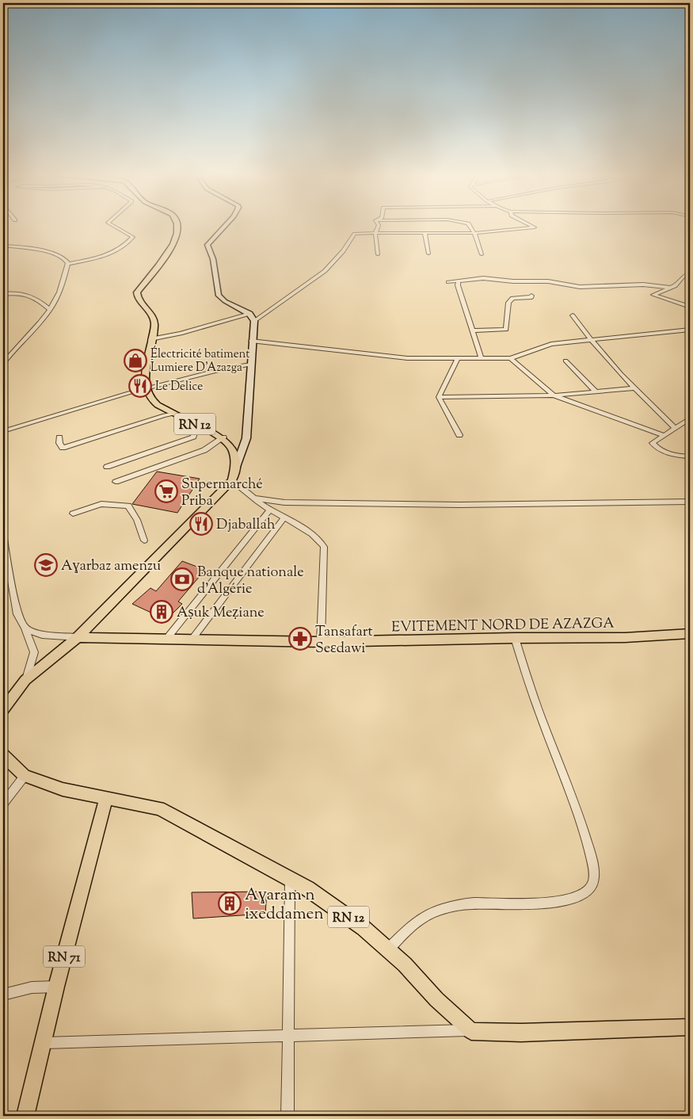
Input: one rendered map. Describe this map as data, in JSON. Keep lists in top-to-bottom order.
{
  "streets": {
    "main road": ["RN 12", "EVITEMENT NORD DE AZAZGA", "RN 71"]
  },
  "crossings": [
    ["RN 12", "RN 71"]
  ],
  "places": {
    "shop": ["Électricité batiment Lumiere D'Azazga"],
    "restaurant": ["Le Delice", "Djaballah"],
    "supermarket": ["Supermarché Priba"],
    "school or university": ["Aɣarbaz amenzu"],
    "bank": ["Banque nationale d'Algérie"],
    "building": ["Aṣuk Meẓiane", "Aɣaram n ixeddamen"],
    "pharmacy": ["Tansafart Seɛdawi"]
  }
}
